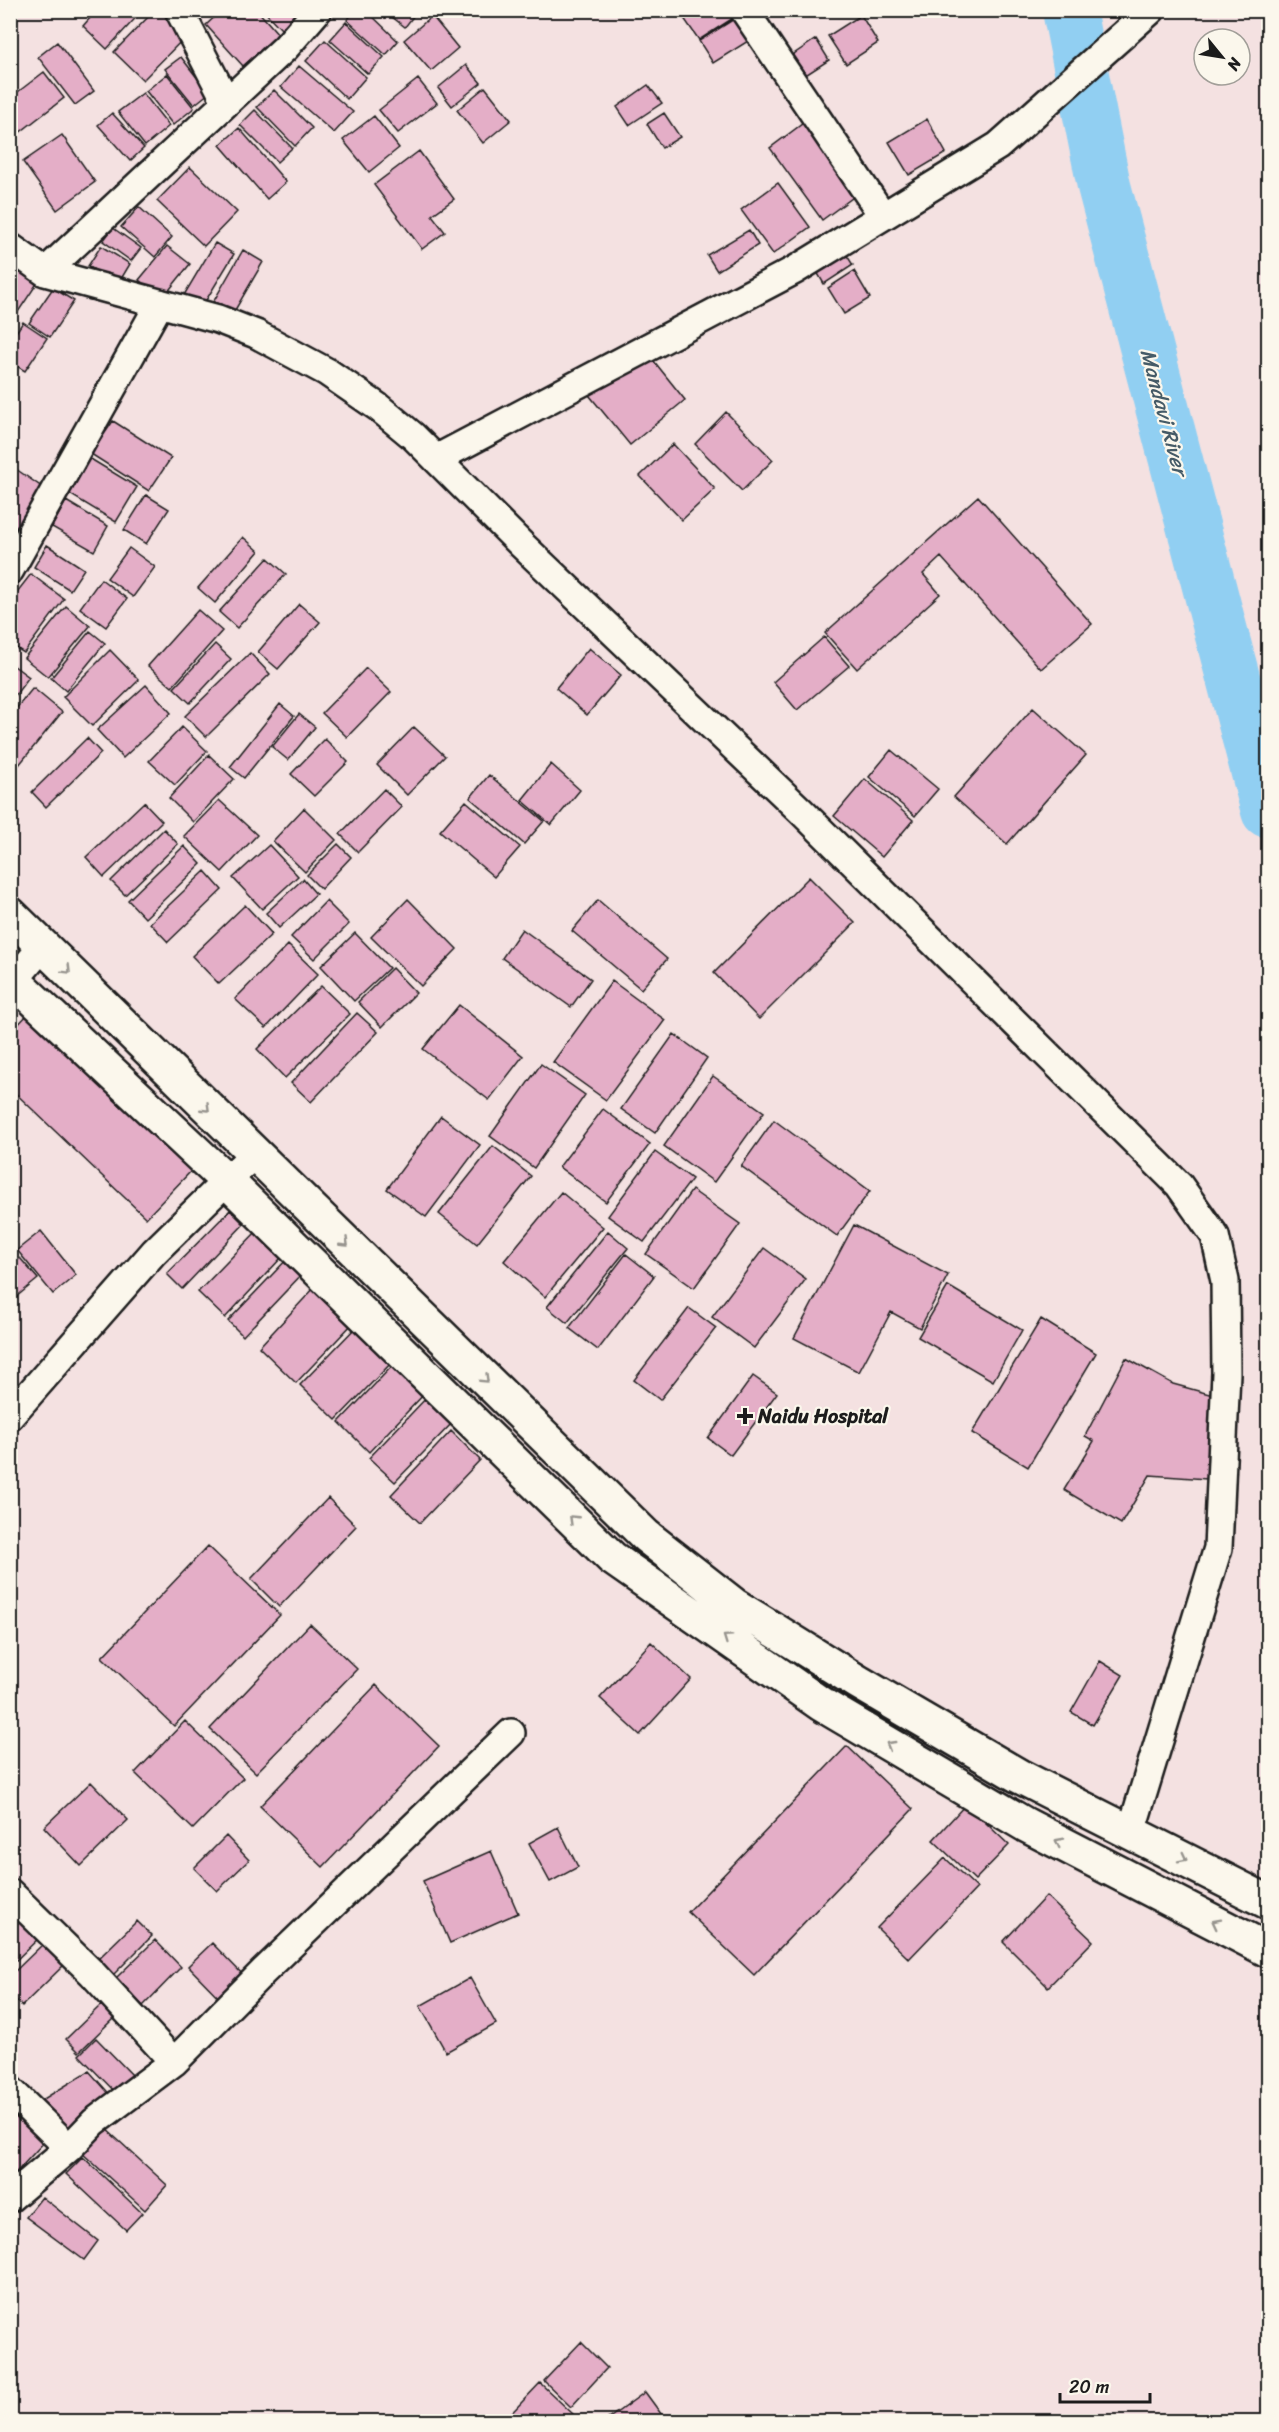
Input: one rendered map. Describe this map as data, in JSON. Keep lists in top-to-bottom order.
{
  "water": ["Mandavi River"],
  "places": {
    "health": ["Naidu Hospital"]
  },
  "scale_bar": "20 m",
  "north": "bottom right"
}
